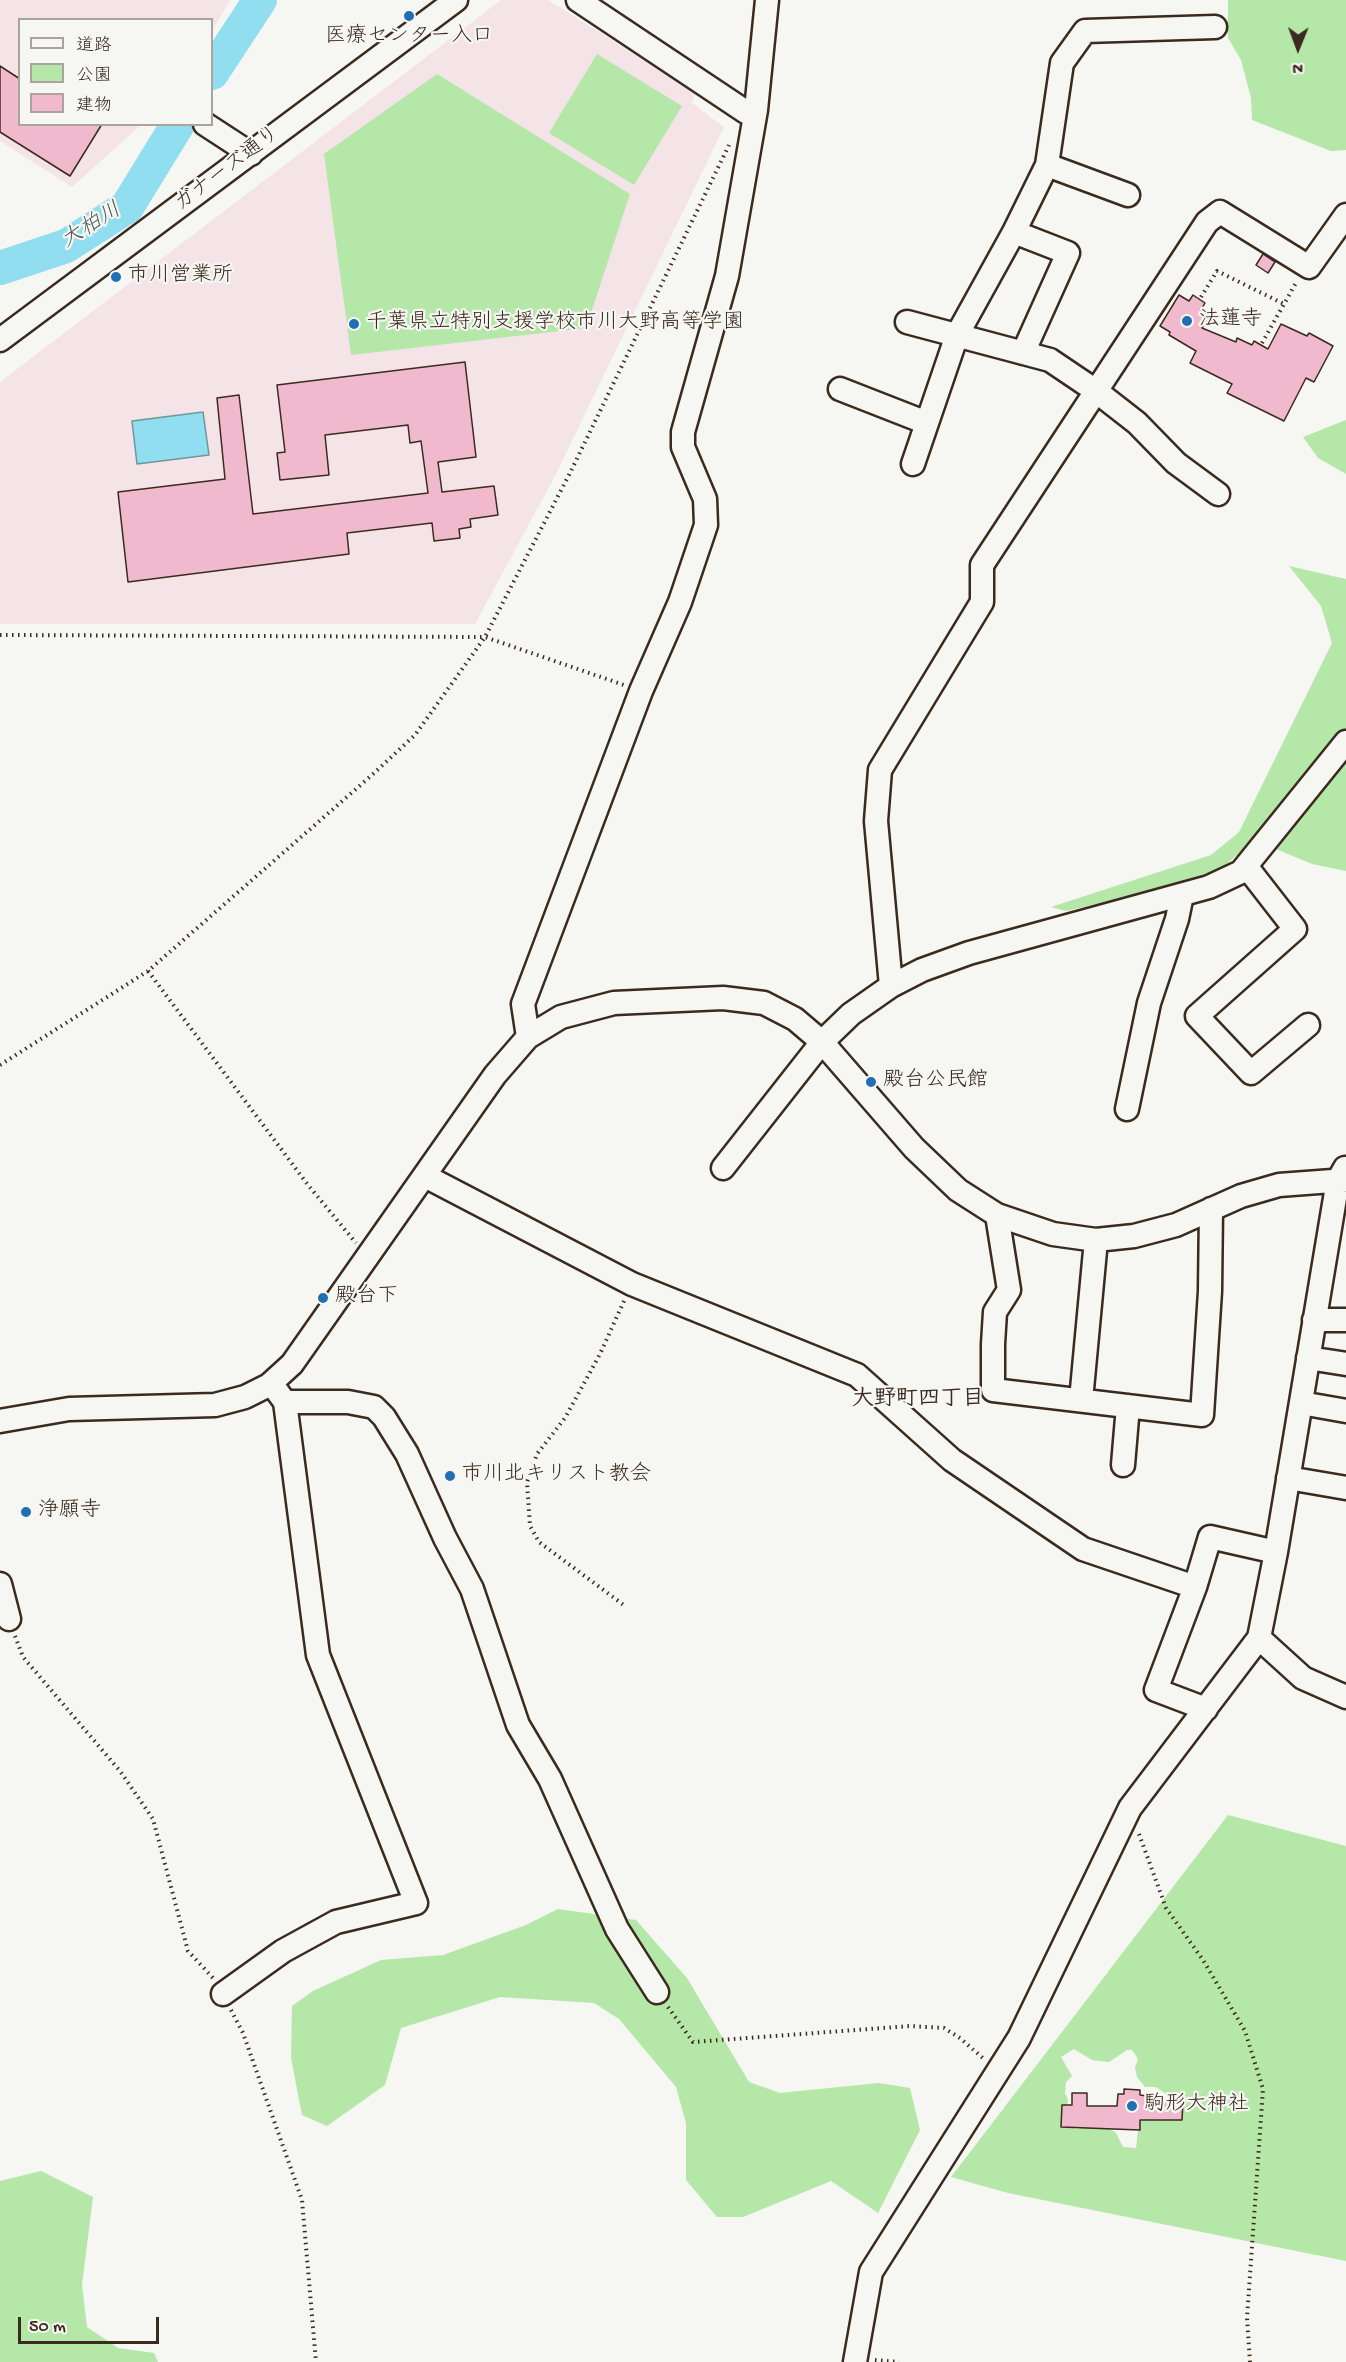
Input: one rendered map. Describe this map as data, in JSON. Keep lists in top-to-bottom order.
{
  "streets": {
    "street": ["ガナーズ通り"]
  },
  "districts": ["大野町四丁目"],
  "water": ["大柏川"],
  "places": [
    "医療センター入口",
    "市川営業所",
    "法蓮寺",
    "千葉県立特別支援学校市川大野高等学園",
    "殿台公民館",
    "殿台下",
    "市川北キリスト教会",
    "浄願寺",
    "駒形大神社"
  ],
  "legend": ["道路", "公園", "建物"],
  "scale_bar": "50 m",
  "north": "bottom"
}
